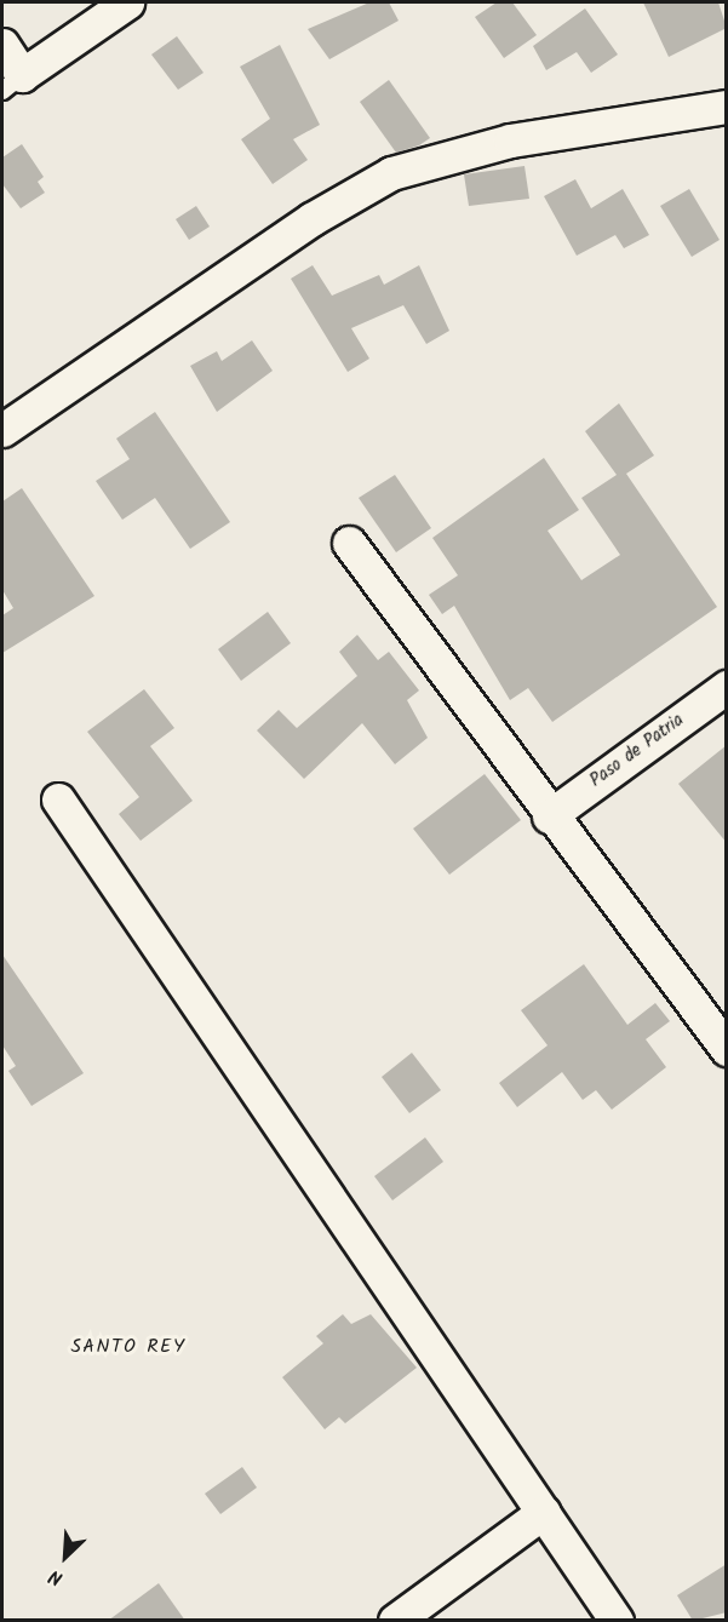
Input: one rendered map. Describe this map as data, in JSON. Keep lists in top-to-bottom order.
{
  "streets": {
    "street": ["Paso de Patria"]
  },
  "districts": ["SANTO REY"],
  "north": "bottom left"
}
